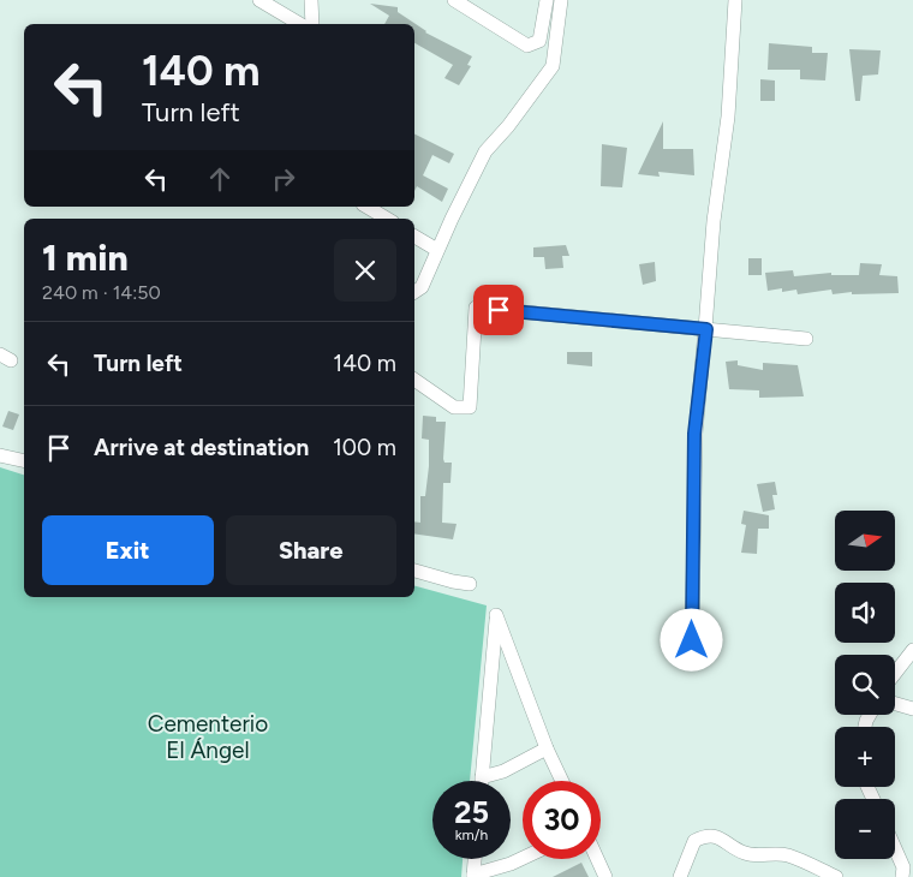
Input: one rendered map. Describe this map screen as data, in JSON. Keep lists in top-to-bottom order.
{
  "parks": ["Cementerio El Ángel"],
  "north": "right",
  "page": {
    "turn": ["140 m", "Turn left"],
    "heading": ["1 min", "240 m · 14:50"],
    "list": [
      {
        "name": "Turn left",
        "value": "140 m"
      },
      {
        "name": "Arrive at destination",
        "value": "100 m"
      }
    ],
    "buttons": ["Exit", "Share"],
    "map_buttons": ["+", "−"],
    "speed": "25 km/h",
    "limit": "30"
  }
}
